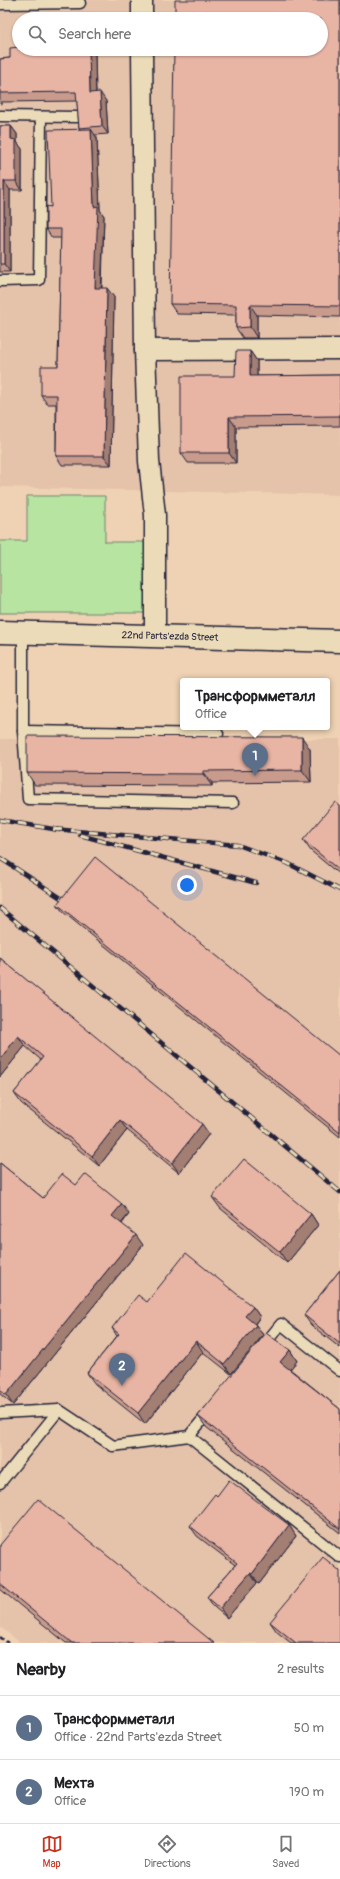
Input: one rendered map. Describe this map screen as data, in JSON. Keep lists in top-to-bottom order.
{
  "streets": {
    "street": ["22nd Parts'ezda Street"]
  },
  "page": {
    "search": "Search here",
    "popup": ["Трансформметалл", "Office"],
    "pins": ["1", "2"],
    "heading": ["Nearby", "2 results"],
    "list": [
      {
        "mark": "1",
        "name": "Трансформметалл",
        "note": "Office · 22nd Parts'ezda Street",
        "value": "50 m"
      },
      {
        "mark": "2",
        "name": "Мехта",
        "note": "Office",
        "value": "190 m"
      }
    ],
    "nav": ["Map", "Directions", "Saved"]
  }
}
